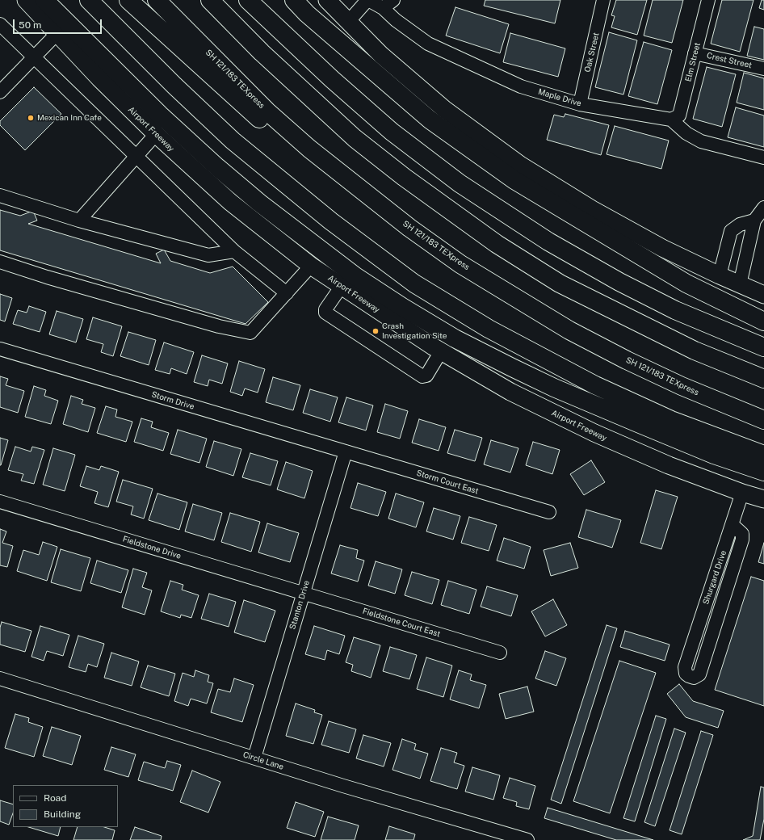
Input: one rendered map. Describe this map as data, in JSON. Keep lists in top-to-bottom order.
{
  "streets": {
    "highway": ["SH 121/183 TEXpress"],
    "main road": ["Airport Freeway"],
    "street": [
      "Oak Street",
      "Crest Street",
      "Elm Street",
      "Maple Drive",
      "Storm Drive",
      "Storm Court East",
      "Fieldstone Drive",
      "Shurgard Drive",
      "Stanton Drive",
      "Fieldstone Court East",
      "Circle Lane"
    ]
  },
  "crossings": [
    ["Oak Street", "Maple Drive"],
    ["Crest Street", "Elm Street"],
    ["Elm Street", "Maple Drive"],
    ["Airport Freeway", "Shurgard Drive"],
    ["Storm Drive", "Storm Court East"],
    ["Storm Drive", "Stanton Drive"],
    ["Storm Court East", "Stanton Drive"],
    ["Fieldstone Drive", "Stanton Drive"],
    ["Fieldstone Drive", "Fieldstone Court East"],
    ["Stanton Drive", "Fieldstone Court East"],
    ["Stanton Drive", "Circle Lane"]
  ],
  "places": ["Mexican Inn Cafe", "Crash Investigation Site"],
  "legend": ["Road", "Building"],
  "scale_bar": "50 m"
}
